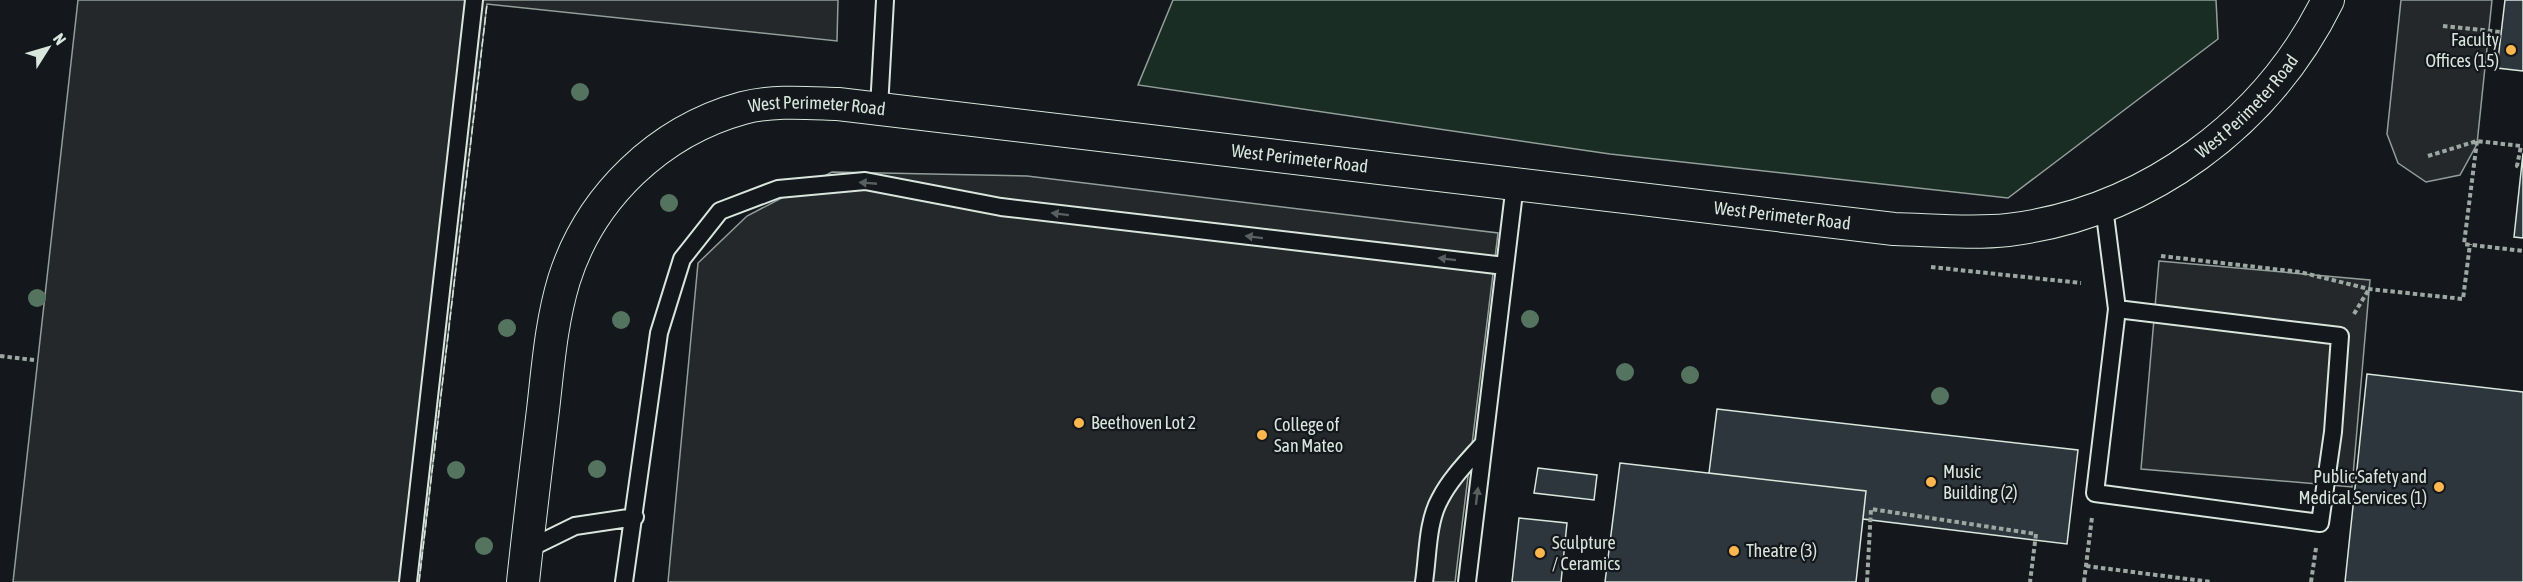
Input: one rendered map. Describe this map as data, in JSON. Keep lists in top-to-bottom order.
{
  "streets": {
    "street": ["West Perimeter Road"]
  },
  "places": [
    "Faculty Offices (15)",
    "Beethoven Lot 2",
    "College of San Mateo",
    "Music Building (2)",
    "Public Safety and Medical Services (1)",
    "Theatre (3)",
    "Sculpture / Ceramics"
  ],
  "north": "top right"
}
